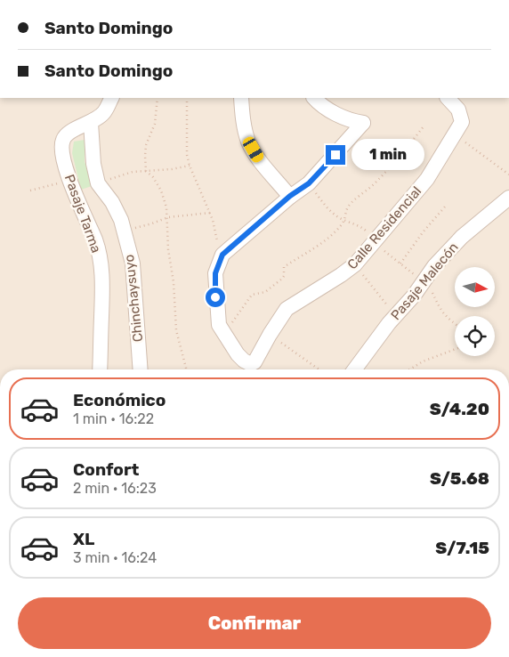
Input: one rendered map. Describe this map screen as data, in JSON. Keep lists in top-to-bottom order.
{
  "streets": {
    "street": [
      "Pasaje Tarma",
      "Calle Residencial",
      "Pasaje Malecón",
      "Chinchaysuyo"
    ]
  },
  "crossings": [
    ["Pasaje Tarma", "Chinchaysuyo"]
  ],
  "north": "right",
  "page": {
    "banner": ["Santo Domingo", "Santo Domingo"],
    "bubble": "1 min",
    "list": [
      {
        "name": "Económico",
        "note": "1 min · 16:22",
        "value": "S/4.20"
      },
      {
        "name": "Confort",
        "note": "2 min · 16:23",
        "value": "S/5.68"
      },
      {
        "name": "XL",
        "note": "3 min · 16:24",
        "value": "S/7.15"
      }
    ],
    "buttons": "Confirmar"
  }
}
